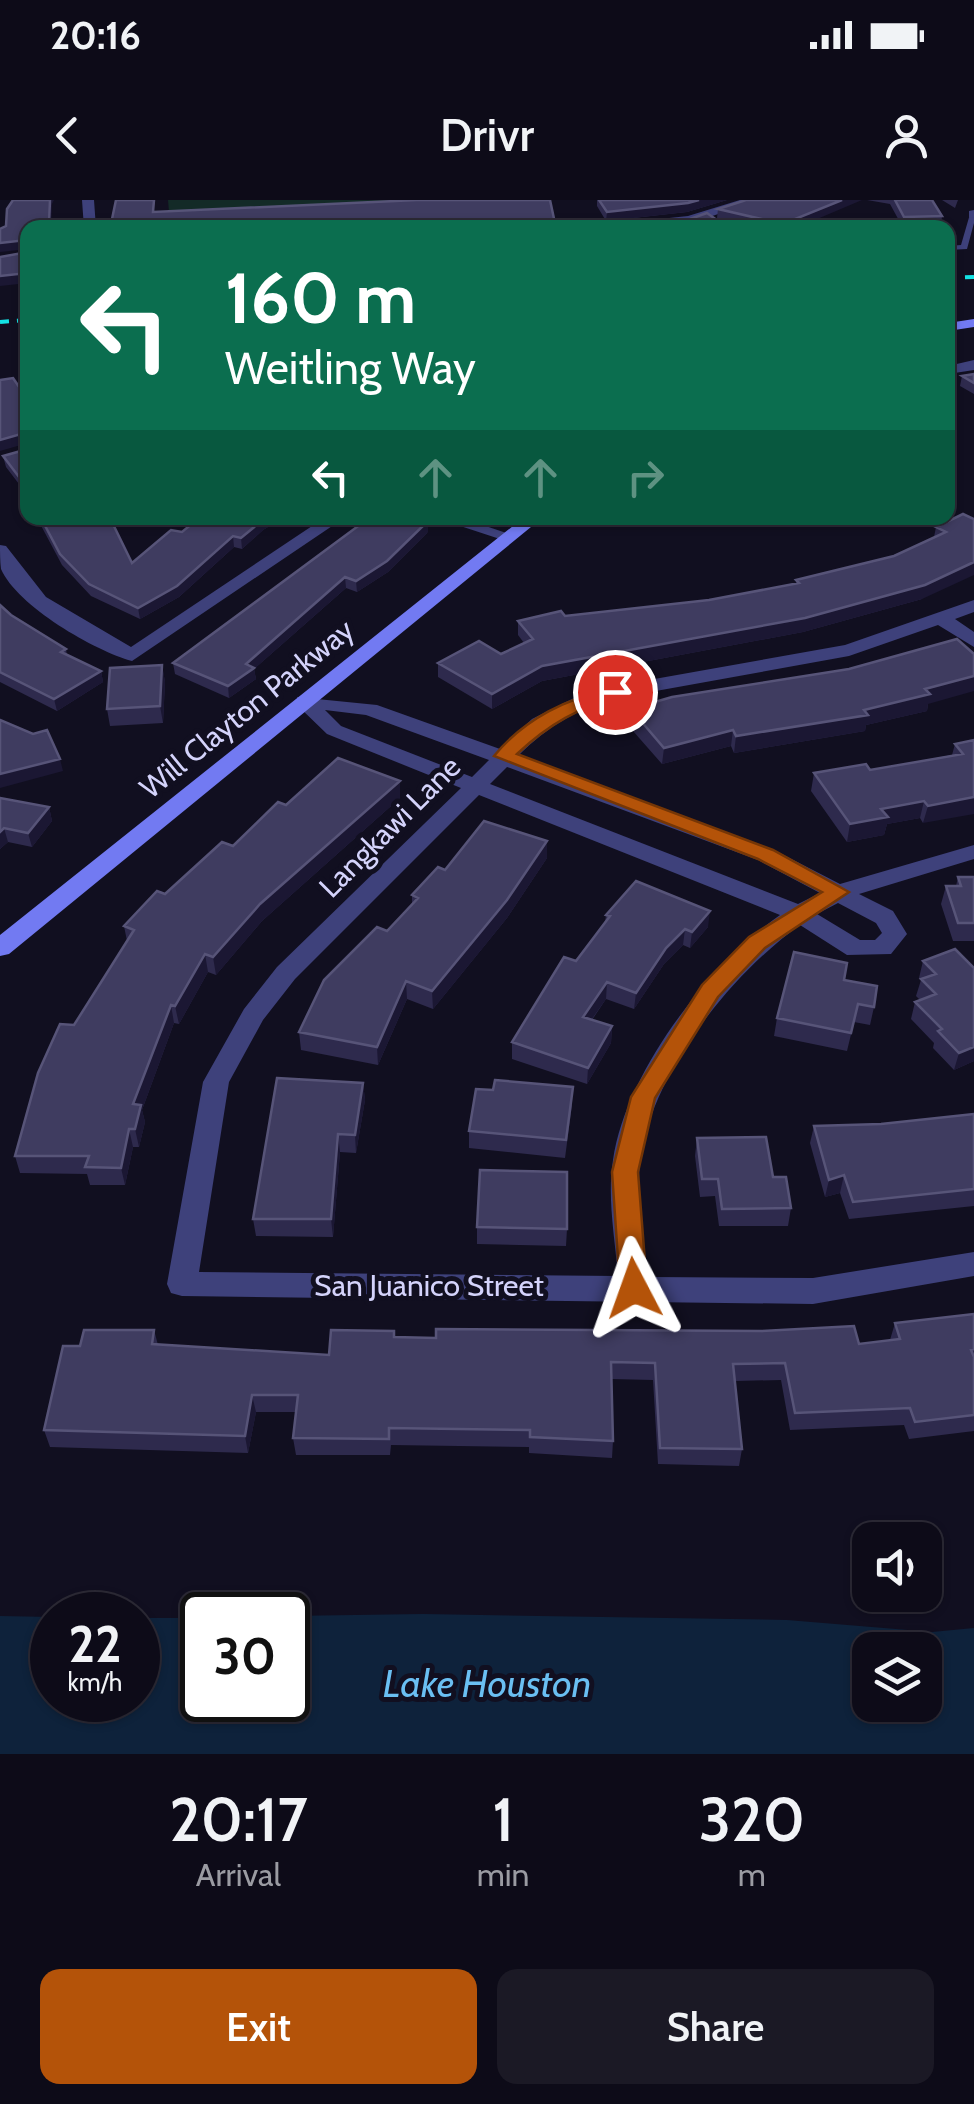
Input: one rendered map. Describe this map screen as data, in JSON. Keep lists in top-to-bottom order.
{
  "streets": {
    "street": ["Will Clayton Parkway", "Langkawi Lane", "San Juanico Street"]
  },
  "crossings": [
    ["Langkawi Lane", "San Juanico Street"]
  ],
  "water": ["Lake Houston"],
  "page": {
    "status": "20:16",
    "header": "Drivr",
    "turn": ["160 m", "Weitling Way"],
    "speed": "22 km/h",
    "limit": "30",
    "eta": [
      "20:17",
      "Arrival",
      "1",
      "min",
      "320",
      "m"
    ],
    "buttons": ["Exit", "Share"]
  }
}
